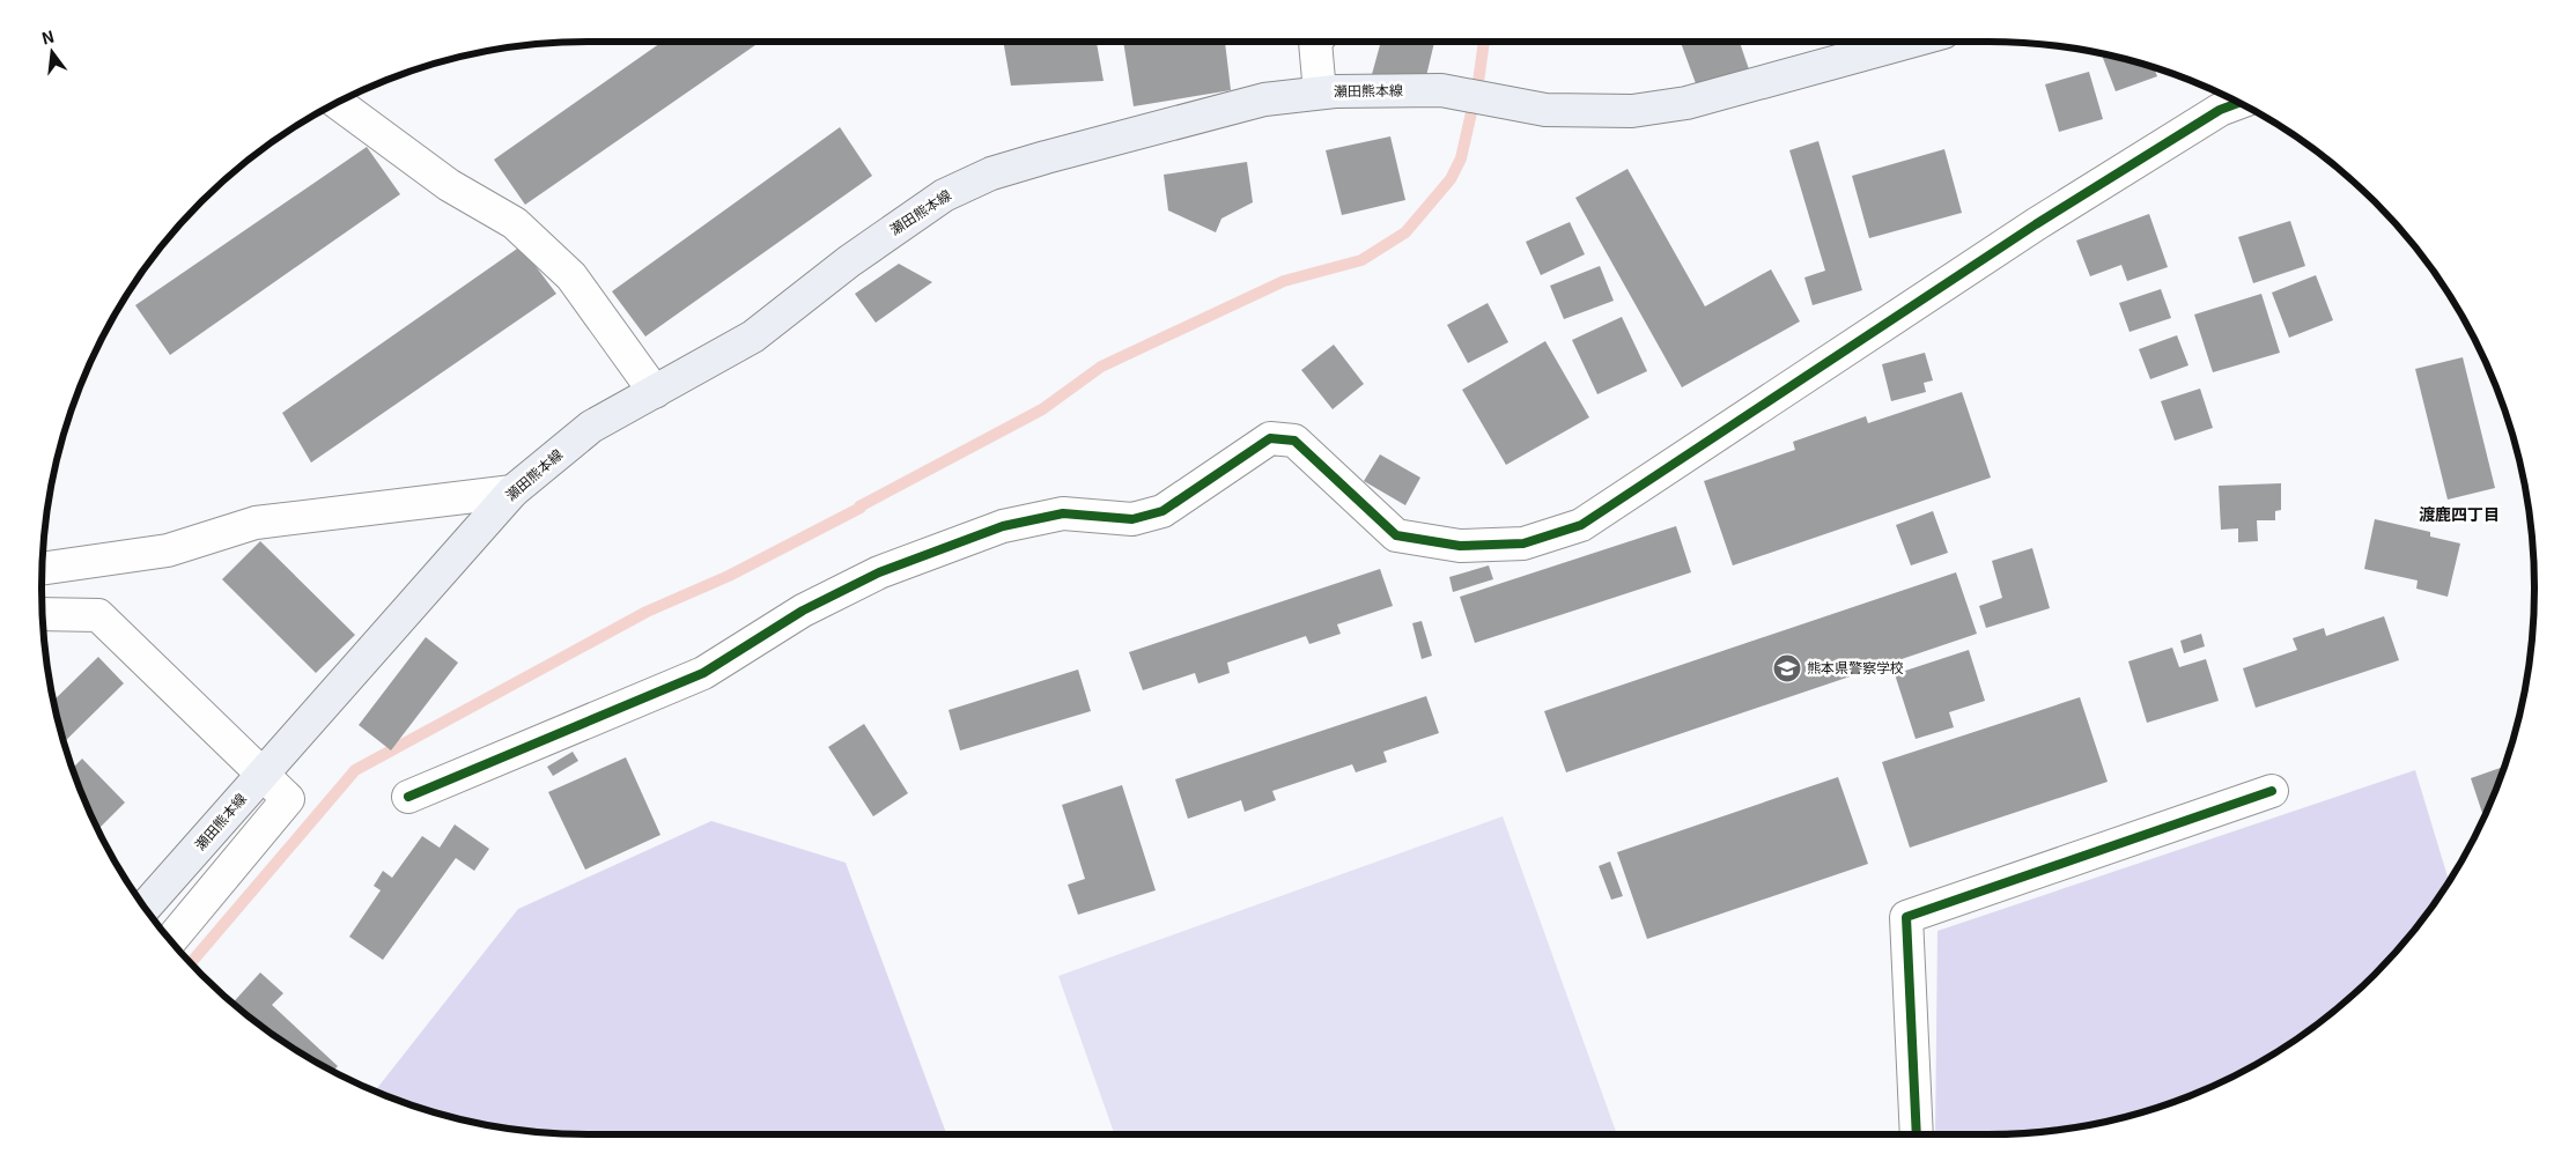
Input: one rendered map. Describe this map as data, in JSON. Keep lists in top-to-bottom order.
{
  "streets": {
    "main road": ["瀬田熊本線"]
  },
  "districts": ["渡鹿四丁目"],
  "places": {
    "school or university": ["熊本県警察学校"]
  },
  "north": "top"
}
